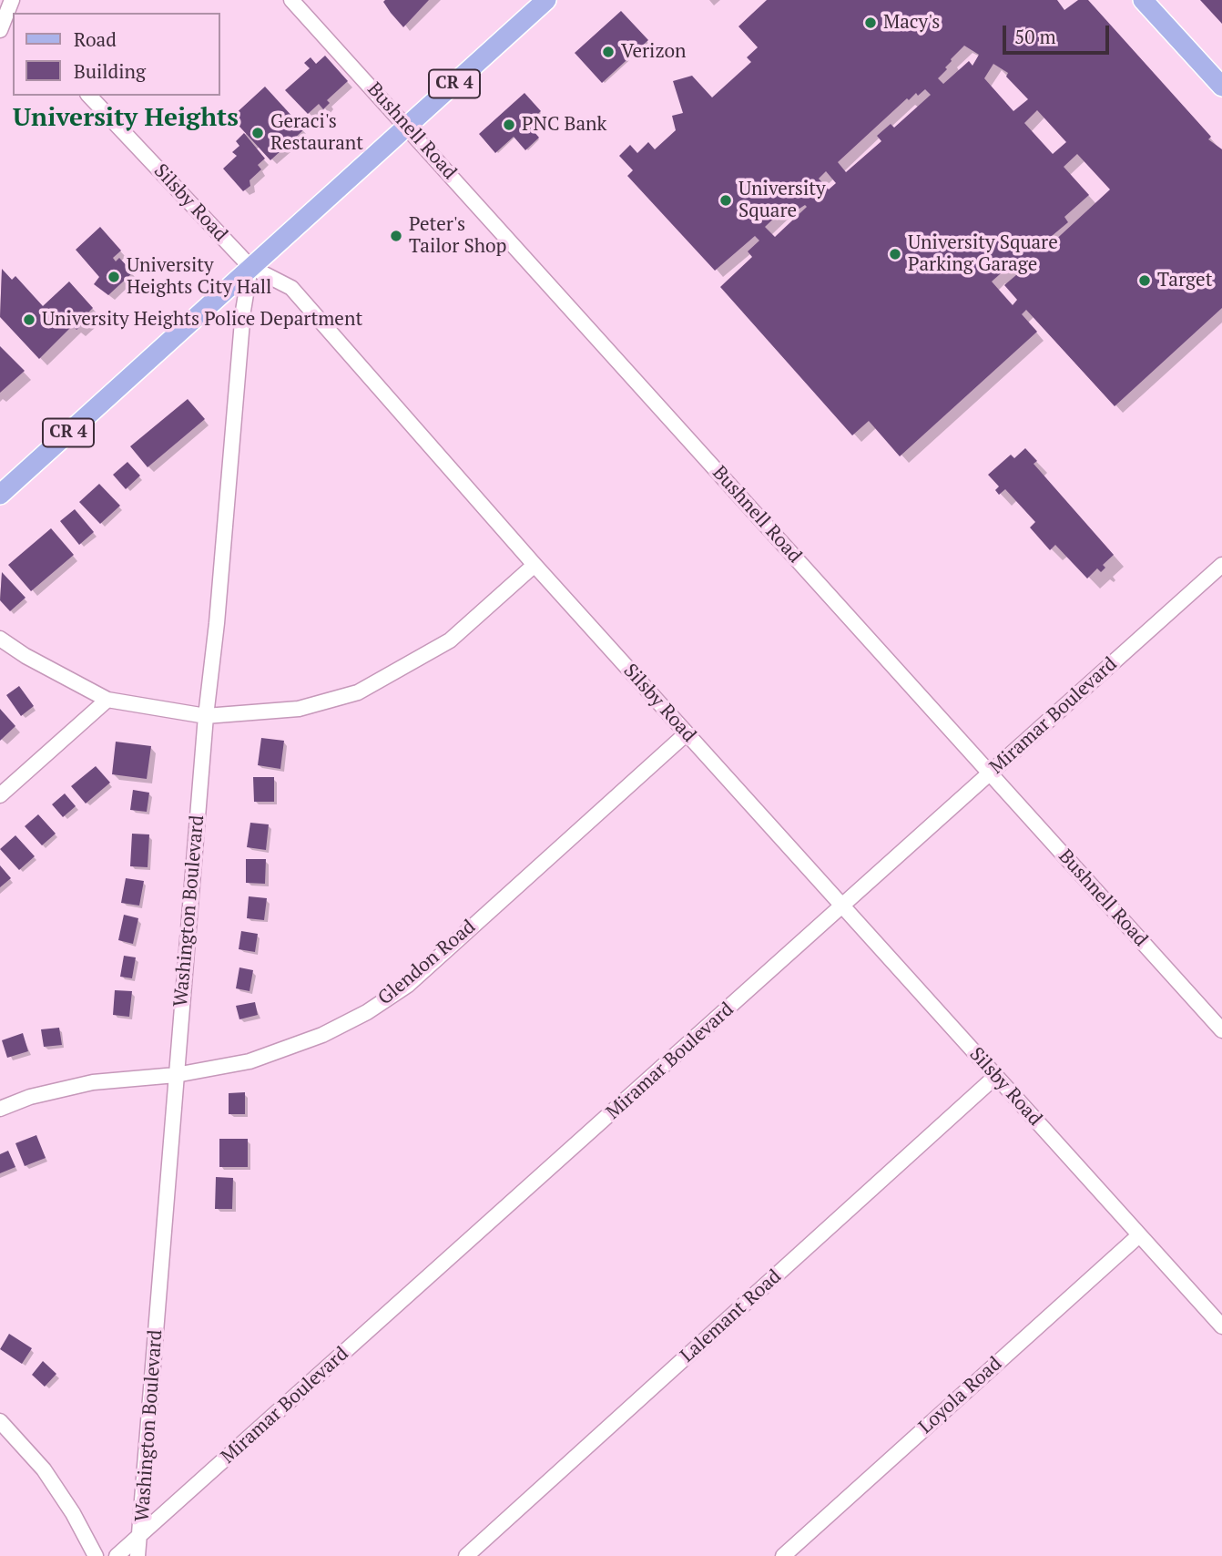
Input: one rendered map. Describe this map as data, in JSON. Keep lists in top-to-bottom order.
{
  "streets": {
    "main road": ["CR 4"],
    "street": [
      "Bushnell Road",
      "Silsby Road",
      "Miramar Boulevard",
      "Washington Boulevard",
      "Glendon Road",
      "Lalemant Road",
      "Loyola Road"
    ]
  },
  "crossings": [
    ["CR 4", "Bushnell Road"],
    ["CR 4", "Silsby Road"],
    ["CR 4", "Washington Boulevard"],
    ["Bushnell Road", "Miramar Boulevard"],
    ["Silsby Road", "Miramar Boulevard"],
    ["Silsby Road", "Washington Boulevard"],
    ["Silsby Road", "Glendon Road"],
    ["Silsby Road", "Lalemant Road"],
    ["Silsby Road", "Loyola Road"],
    ["Miramar Boulevard", "Washington Boulevard"],
    ["Washington Boulevard", "Glendon Road"]
  ],
  "districts": ["University Heights"],
  "places": [
    "Macy's",
    "Verizon",
    "PNC Bank",
    "Geraci's Restaurant",
    "University Square",
    "Peter's Tailor Shop",
    "University Square Parking Garage",
    "University Heights City Hall",
    "Target",
    "University Heights Police Department"
  ],
  "legend": ["Road", "Building"],
  "scale_bar": "50 m"
}
